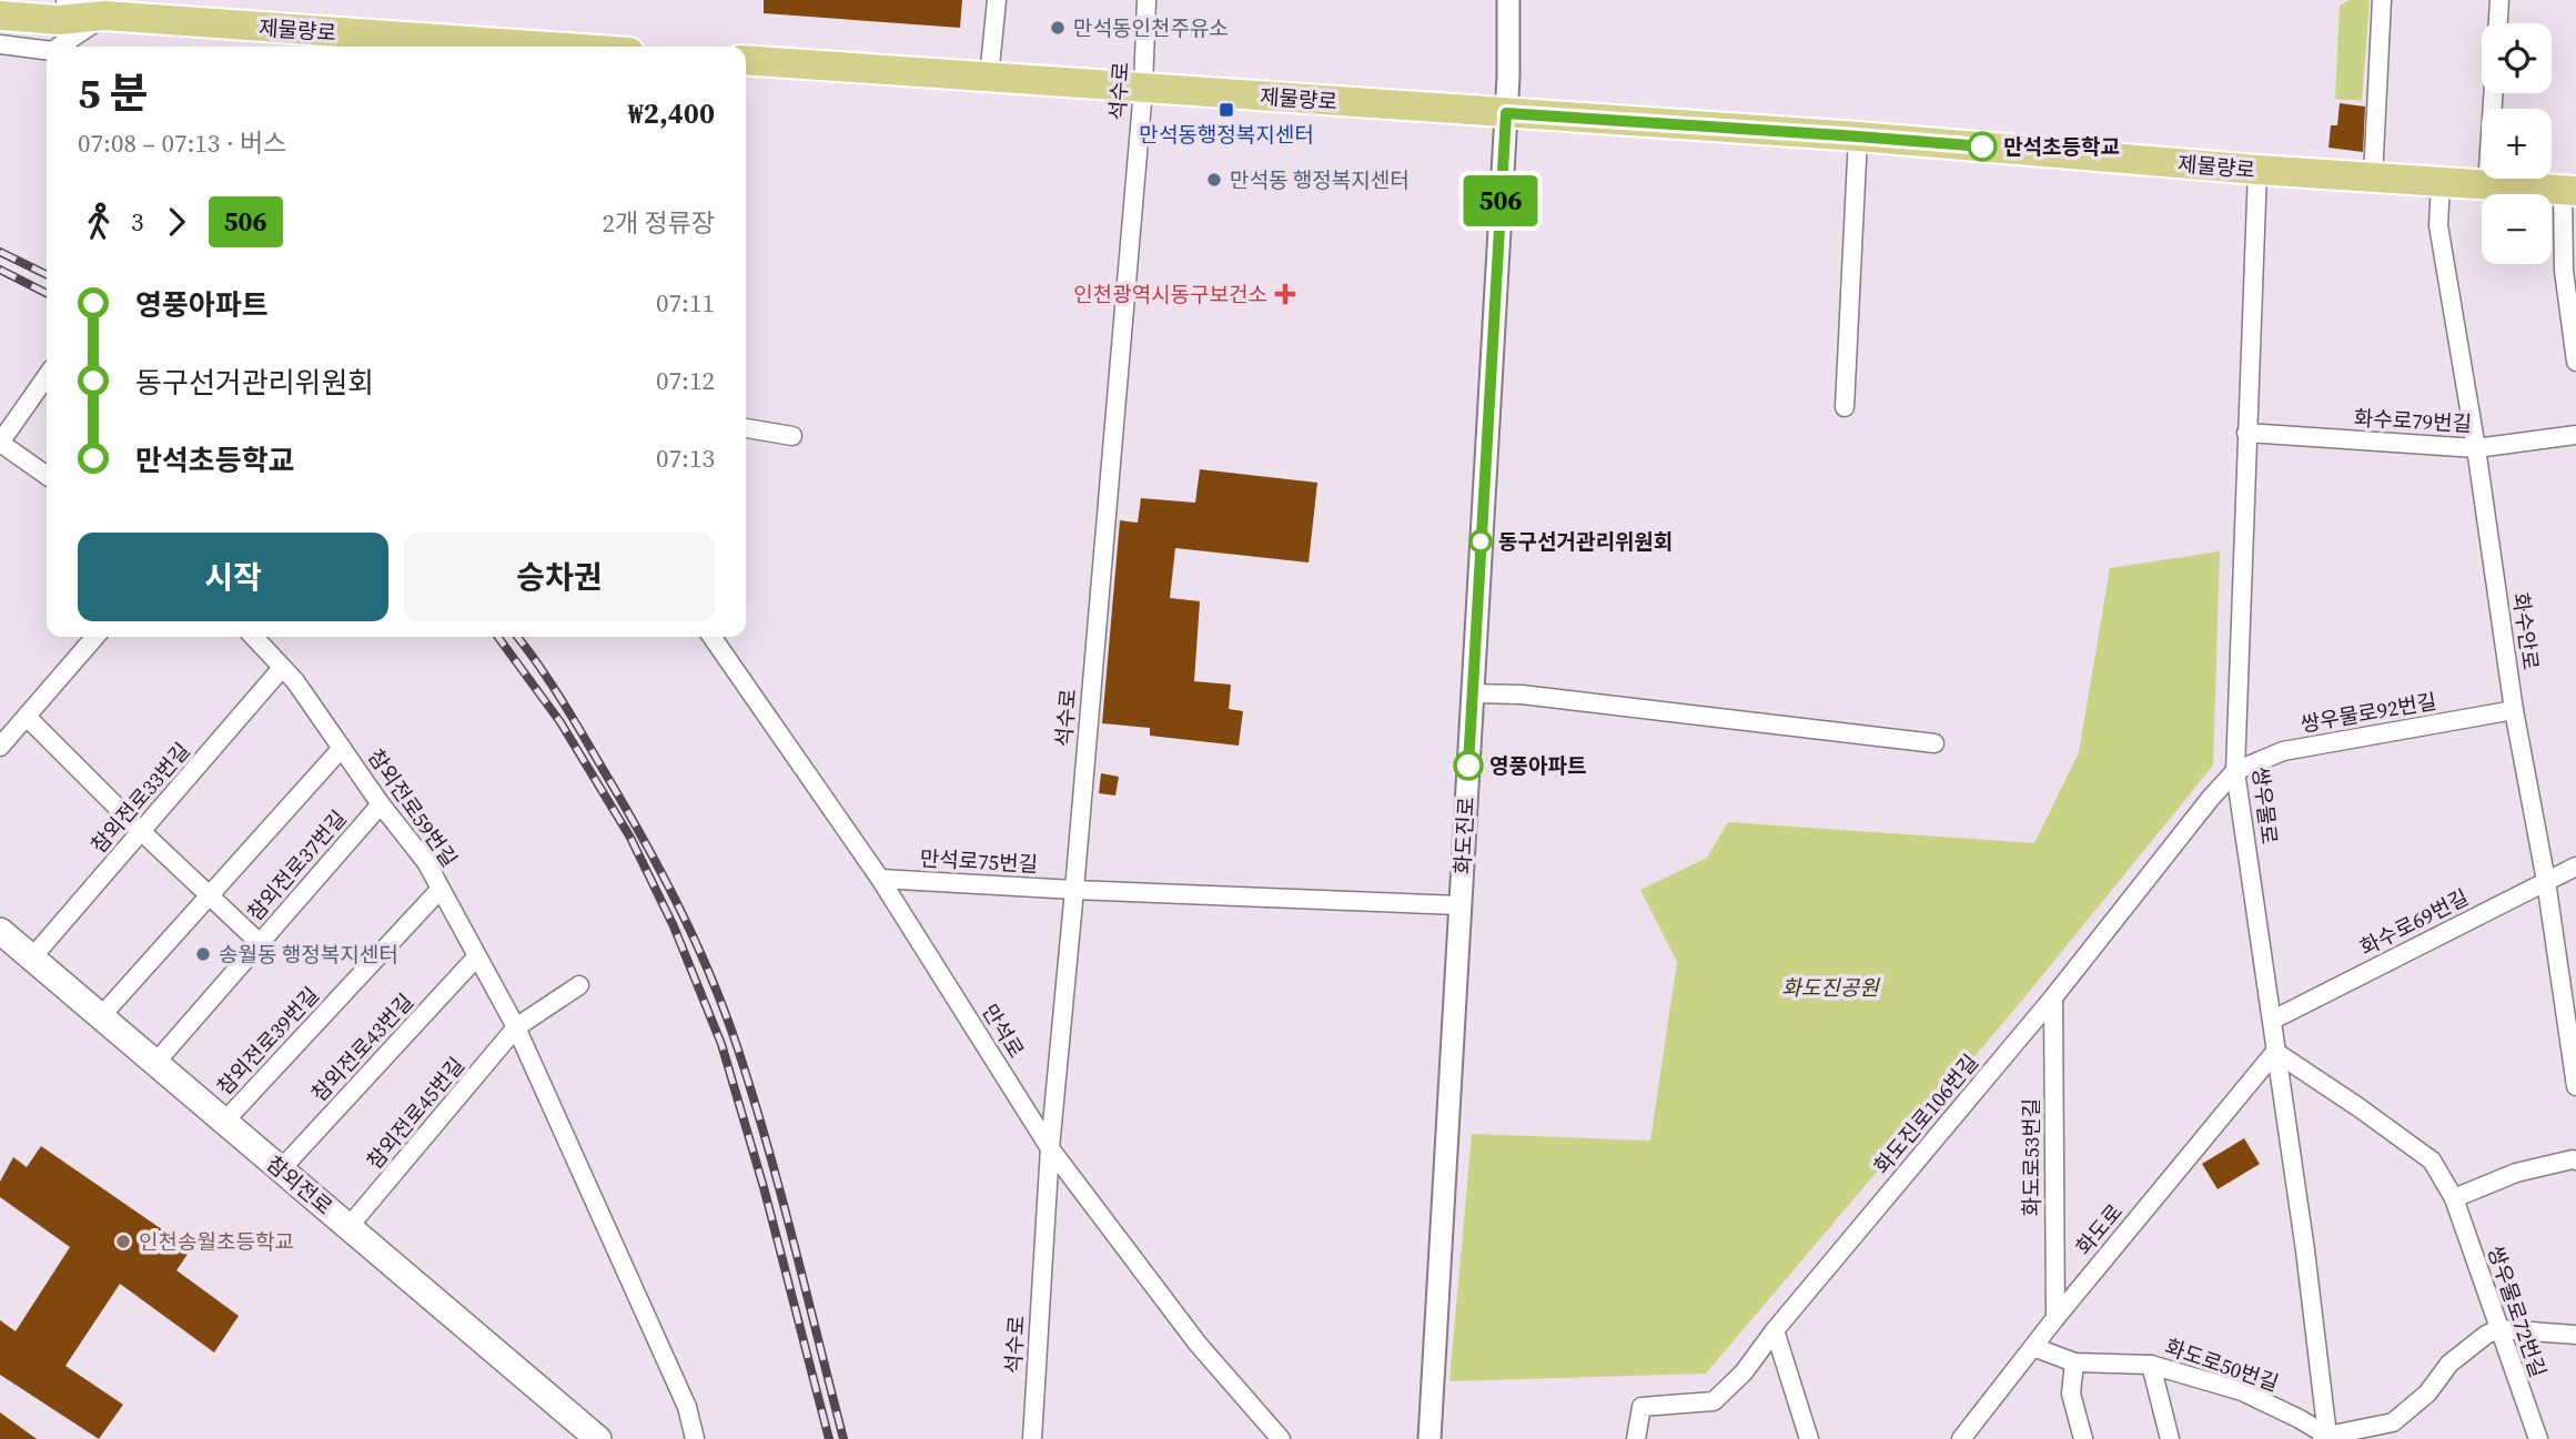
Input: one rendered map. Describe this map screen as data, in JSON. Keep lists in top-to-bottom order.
{
  "streets": {
    "main road": ["제물량로", "참외전로"],
    "street": [
      "석수로",
      "화수로79번길",
      "화수안로",
      "쌍우물로92번길",
      "참외전로33번길",
      "쌍우물로",
      "참외전로59번길",
      "화도진로",
      "만석로75번길",
      "참외전로37번길",
      "화수로69번길",
      "만석로",
      "참외전로39번길",
      "참외전로43번길",
      "참외전로45번길",
      "화도진로106번길",
      "화도로53번길",
      "화도로",
      "쌍우물로72번길",
      "화도로50번길"
    ]
  },
  "crossings": [
    ["제물량로", "석수로"],
    ["제물량로", "화수안로"],
    ["제물량로", "쌍우물로"],
    ["제물량로", "화도진로"],
    ["석수로", "만석로75번길"],
    ["석수로", "만석로"],
    ["화수로79번길", "화수안로"],
    ["화수로79번길", "쌍우물로"],
    ["화수안로", "쌍우물로92번길"],
    ["화수안로", "화수로69번길"],
    ["쌍우물로92번길", "쌍우물로"],
    ["쌍우물로92번길", "화도진로106번길"],
    ["참외전로33번길", "참외전로59번길"],
    ["참외전로33번길", "참외전로"],
    ["쌍우물로", "화수로69번길"],
    ["쌍우물로", "화도진로106번길"],
    ["쌍우물로", "화도로"],
    ["쌍우물로", "쌍우물로72번길"],
    ["쌍우물로", "화도로50번길"],
    ["참외전로59번길", "참외전로37번길"],
    ["참외전로59번길", "참외전로39번길"],
    ["참외전로59번길", "참외전로43번길"],
    ["참외전로59번길", "참외전로45번길"],
    ["화도진로", "만석로75번길"],
    ["만석로75번길", "만석로"],
    ["참외전로37번길", "참외전로"],
    ["참외전로39번길", "참외전로"],
    ["참외전로43번길", "참외전로"],
    ["참외전로45번길", "참외전로"],
    ["화도진로106번길", "화도로53번길"],
    ["화도로53번길", "화도로"],
    ["화도로", "쌍우물로72번길"],
    ["화도로", "화도로50번길"]
  ],
  "parks": ["화도진공원"],
  "places": {
    "other": [
      "만석동인천주유소",
      "만석초등학교",
      "만석동 행정복지센터",
      "동구선거관리위원회",
      "영풍아파트",
      "송월동 행정복지센터",
      "인천송월초등학교"
    ],
    "transit": ["만석동행정복지센터"],
    "health": ["인천광역시동구보건소"]
  },
  "lines": ["bus line 506"],
  "page": {
    "on_map": "506",
    "map_buttons": ["+", "−"],
    "heading": ["5 분", "07:08 – 07:13 · 버스", "₩2,400"],
    "legs": ["3", "506", "2개 정류장"],
    "list": [
      {
        "name": "영풍아파트",
        "value": "07:11"
      },
      {
        "name": "동구선거관리위원회",
        "value": "07:12"
      },
      {
        "name": "만석초등학교",
        "value": "07:13"
      }
    ],
    "buttons": ["시작", "승차권"]
  }
}
